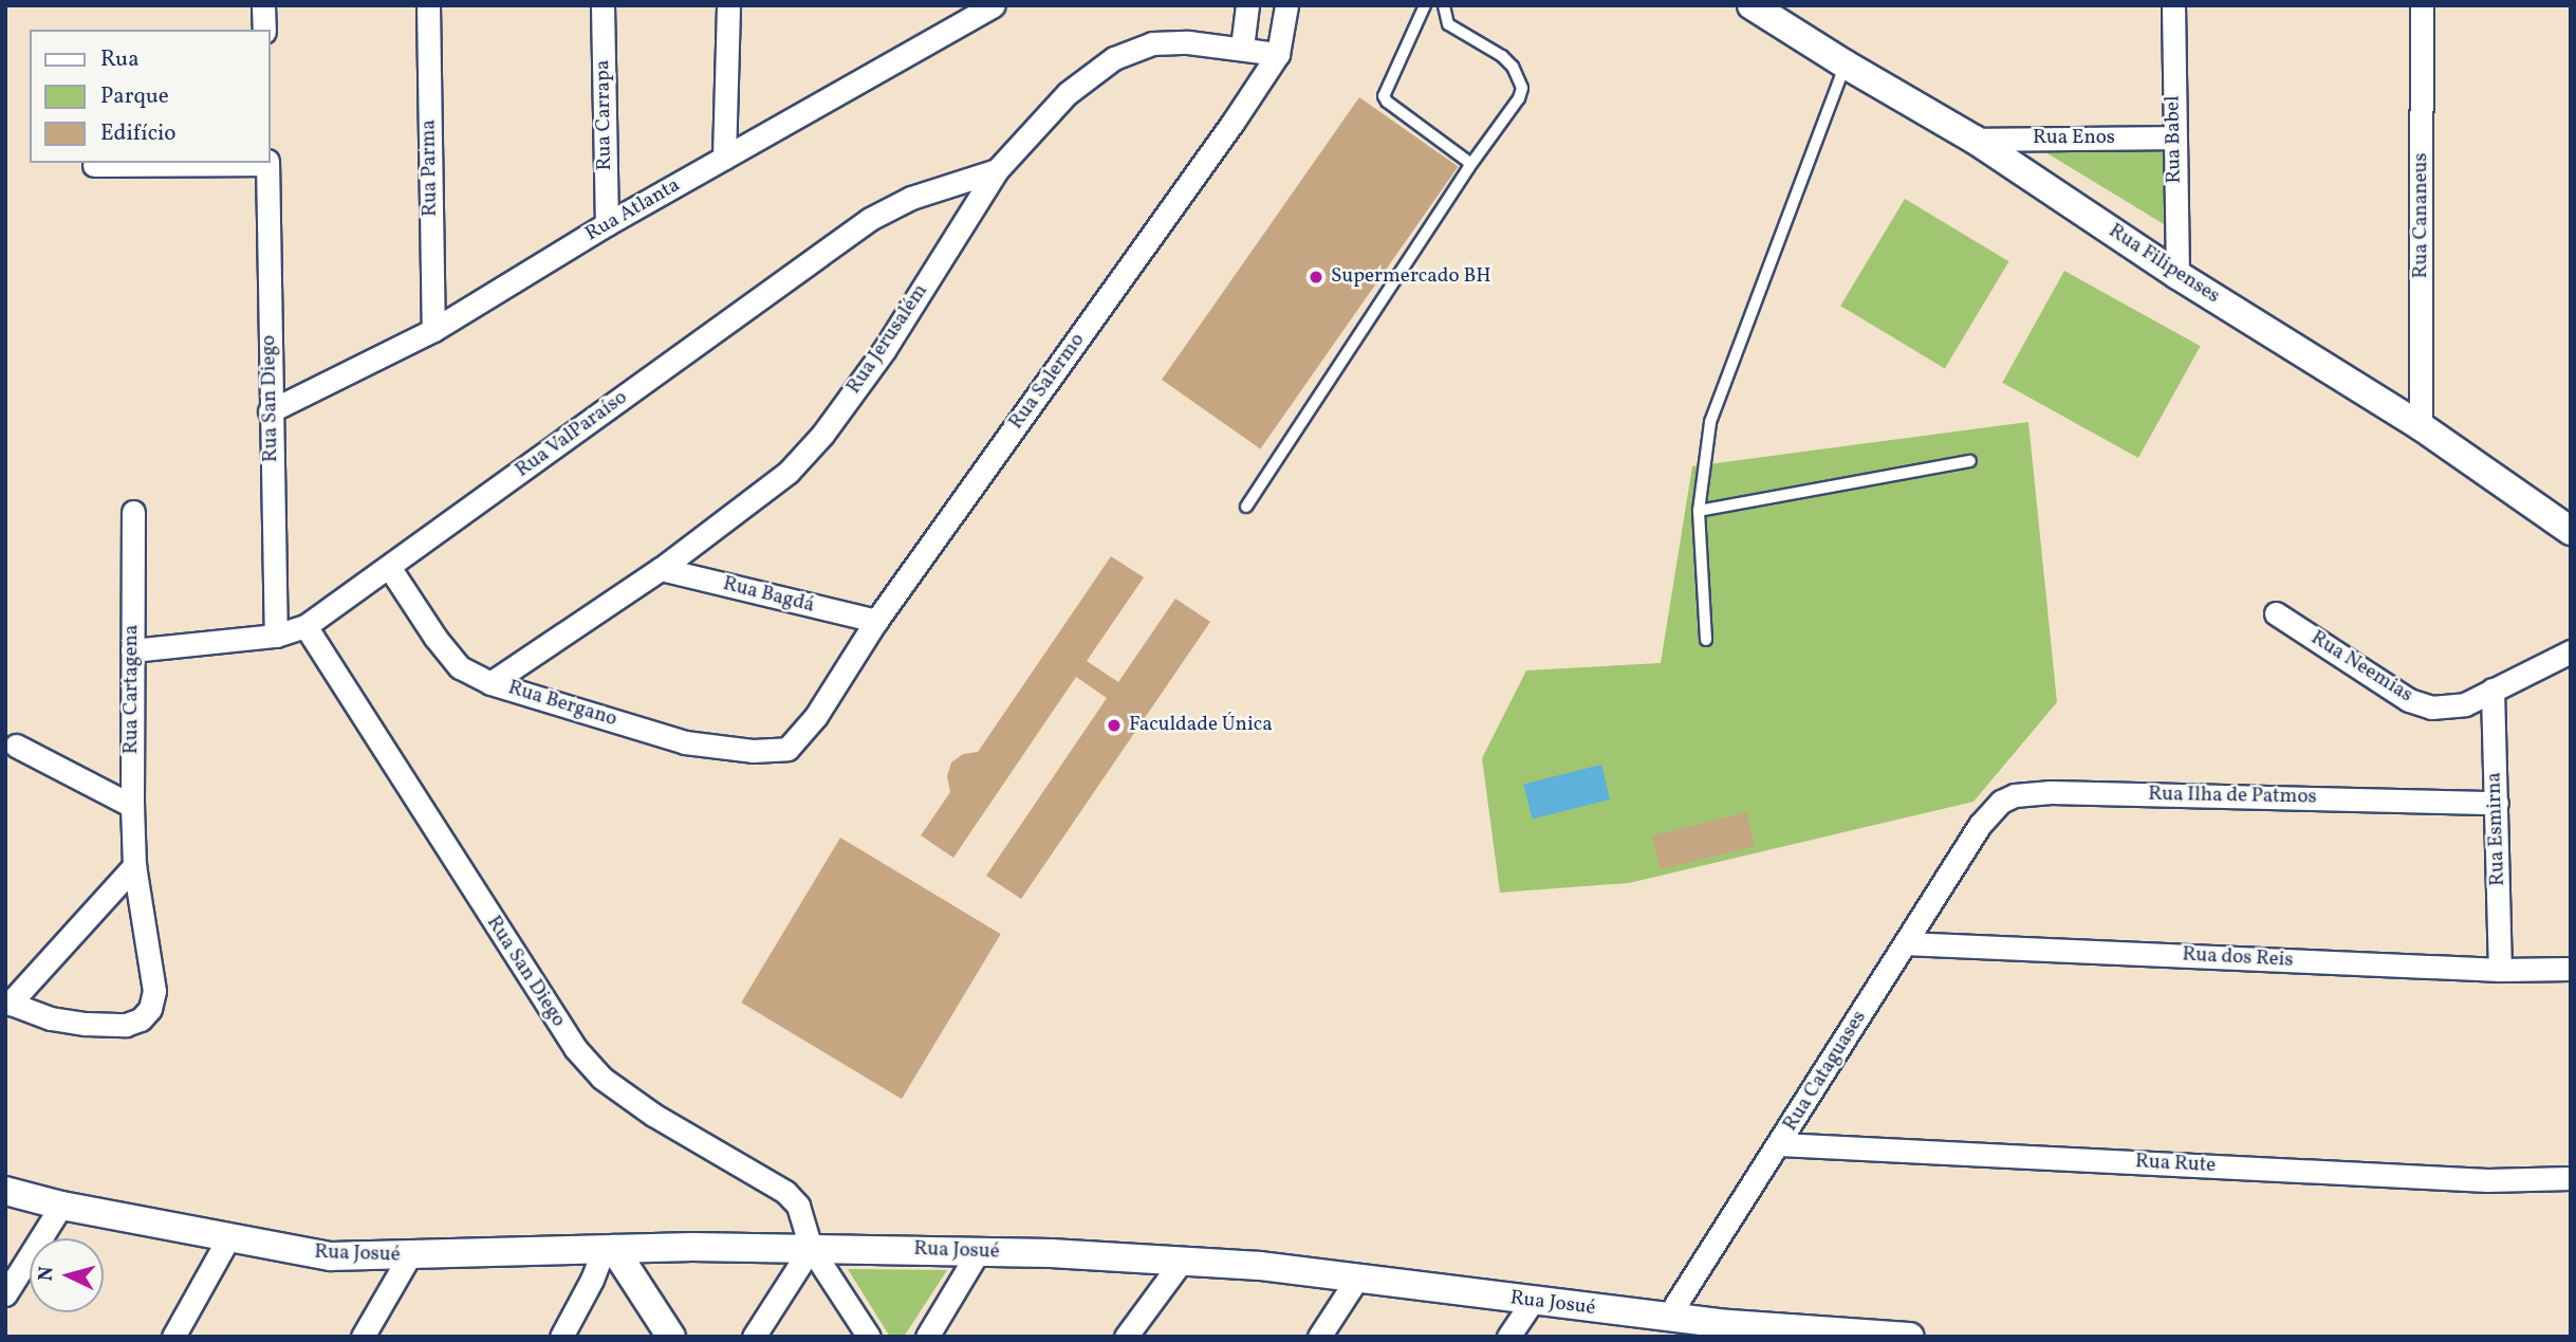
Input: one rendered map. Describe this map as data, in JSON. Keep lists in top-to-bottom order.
{
  "streets": {
    "street": [
      "Rua Carrapa",
      "Rua Enos",
      "Rua Babel",
      "Rua Parma",
      "Rua Atlanta",
      "Rua Cananeus",
      "Rua Filipenses",
      "Rua Jerusalém",
      "Rua Salermo",
      "Rua San Diego",
      "Rua ValParaíso",
      "Rua Bagdá",
      "Rua Neemias",
      "Rua Cartagena",
      "Rua Bergano",
      "Rua Ilha de Patmos",
      "Rua Esmirna",
      "Rua dos Reis",
      "Rua Cataguases",
      "Rua Rute",
      "Rua Josué"
    ]
  },
  "crossings": [
    ["Rua Carrapa", "Rua Atlanta"],
    ["Rua Enos", "Rua Babel"],
    ["Rua Enos", "Rua Filipenses"],
    ["Rua Babel", "Rua Filipenses"],
    ["Rua Parma", "Rua Atlanta"],
    ["Rua Atlanta", "Rua San Diego"],
    ["Rua Cananeus", "Rua Filipenses"],
    ["Rua Jerusalém", "Rua Salermo"],
    ["Rua Jerusalém", "Rua ValParaíso"],
    ["Rua Jerusalém", "Rua Bagdá"],
    ["Rua Jerusalém", "Rua Bergano"],
    ["Rua Salermo", "Rua Bagdá"],
    ["Rua Salermo", "Rua Bergano"],
    ["Rua San Diego", "Rua ValParaíso"],
    ["Rua San Diego", "Rua Josué"],
    ["Rua ValParaíso", "Rua Cartagena"],
    ["Rua ValParaíso", "Rua Bergano"],
    ["Rua Neemias", "Rua Esmirna"],
    ["Rua Ilha de Patmos", "Rua Esmirna"],
    ["Rua Ilha de Patmos", "Rua Cataguases"],
    ["Rua Esmirna", "Rua dos Reis"],
    ["Rua dos Reis", "Rua Cataguases"],
    ["Rua Cataguases", "Rua Rute"],
    ["Rua Cataguases", "Rua Josué"]
  ],
  "places": ["Supermercado BH", "Faculdade Única"],
  "legend": ["Rua", "Parque", "Edifício"],
  "north": "left"
}
